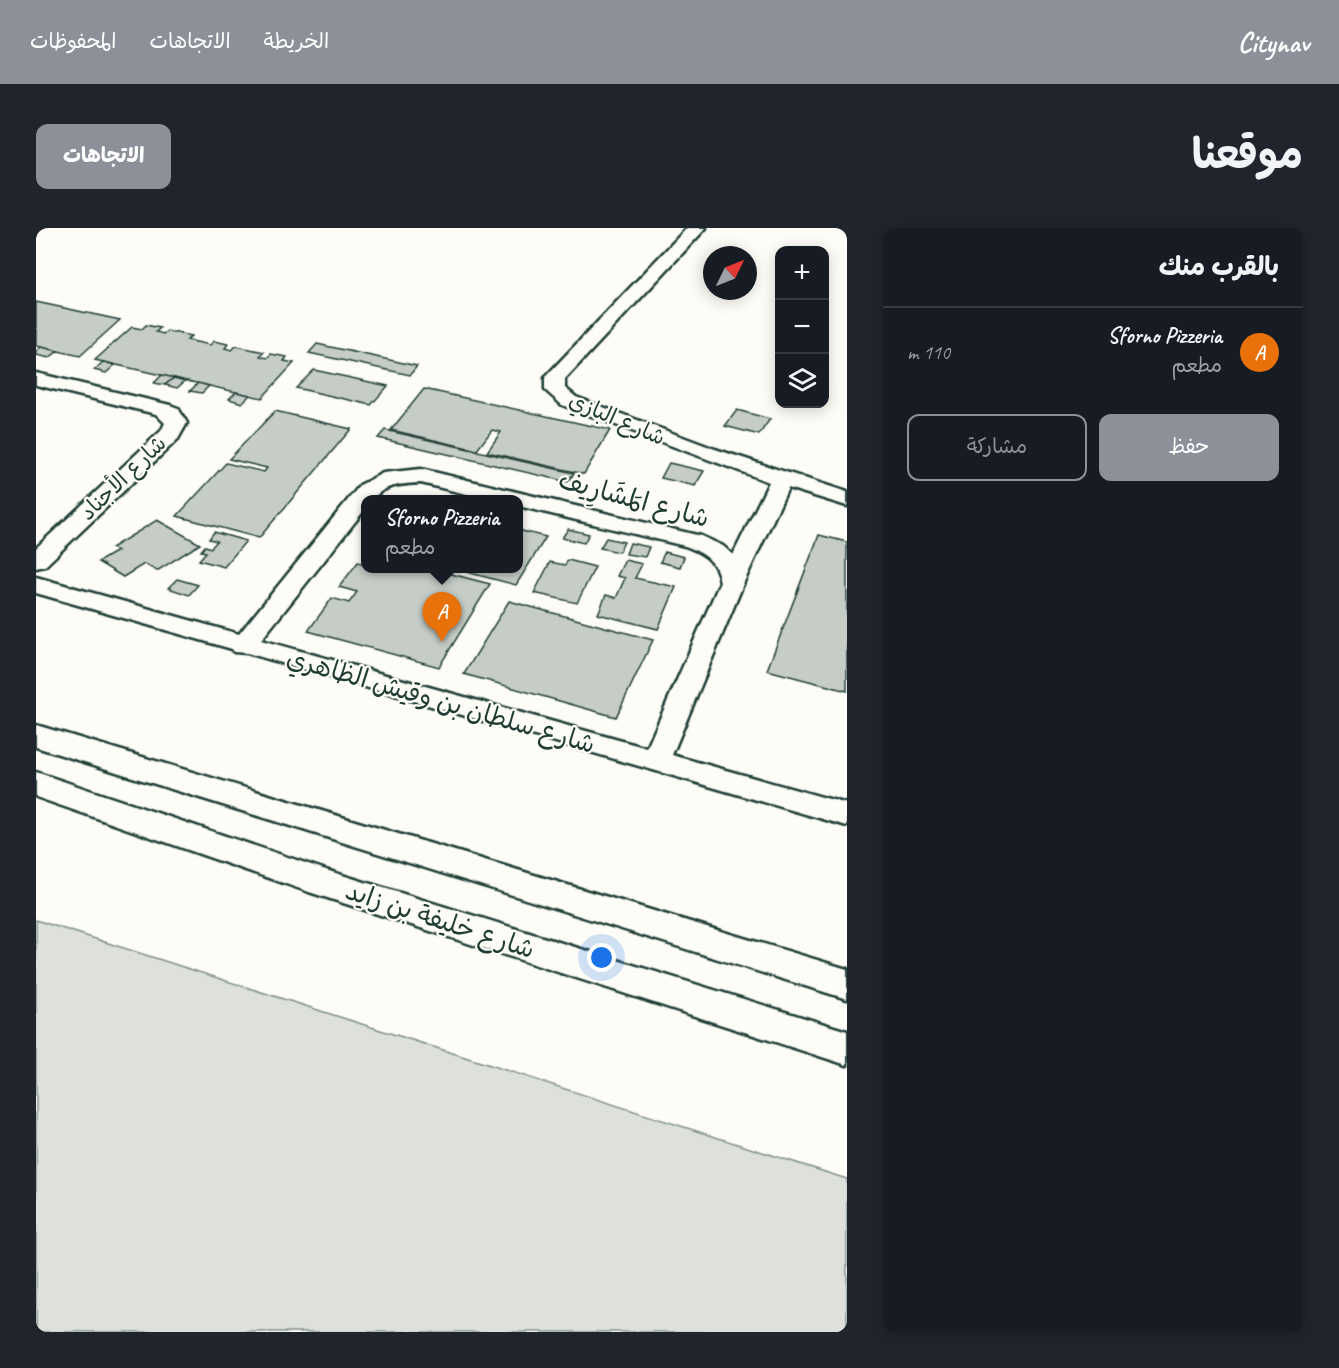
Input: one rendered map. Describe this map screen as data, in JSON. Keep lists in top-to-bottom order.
{
  "streets": {
    "highway": ["شارع خليفة بن زايد"],
    "street": [
      "شارع البازي",
      "شارع الأجناد",
      "شارع المَشَارِيف",
      "شارع سلطان بن وقيش الظاهري"
    ]
  },
  "crossings": [
    ["شارع المَشَارِيف", "شارع سلطان بن وقيش الظاهري"]
  ],
  "north": "top right",
  "page": {
    "header": "Citynav",
    "nav": ["الخريطة", "الاتجاهات", "المحفوظات"],
    "title": "موقعنا",
    "buttons": [
      "الاتجاهات",
      ["حفظ", "مشاركة"]
    ],
    "heading": "بالقرب منك",
    "map_buttons": ["+", "−"],
    "list": [
      {
        "mark": "A",
        "name": "Sforno Pizzeria",
        "note": "مطعم",
        "value": "110 m"
      }
    ],
    "popup": ["Sforno Pizzeria", "مطعم"],
    "pins": "A"
  }
}
